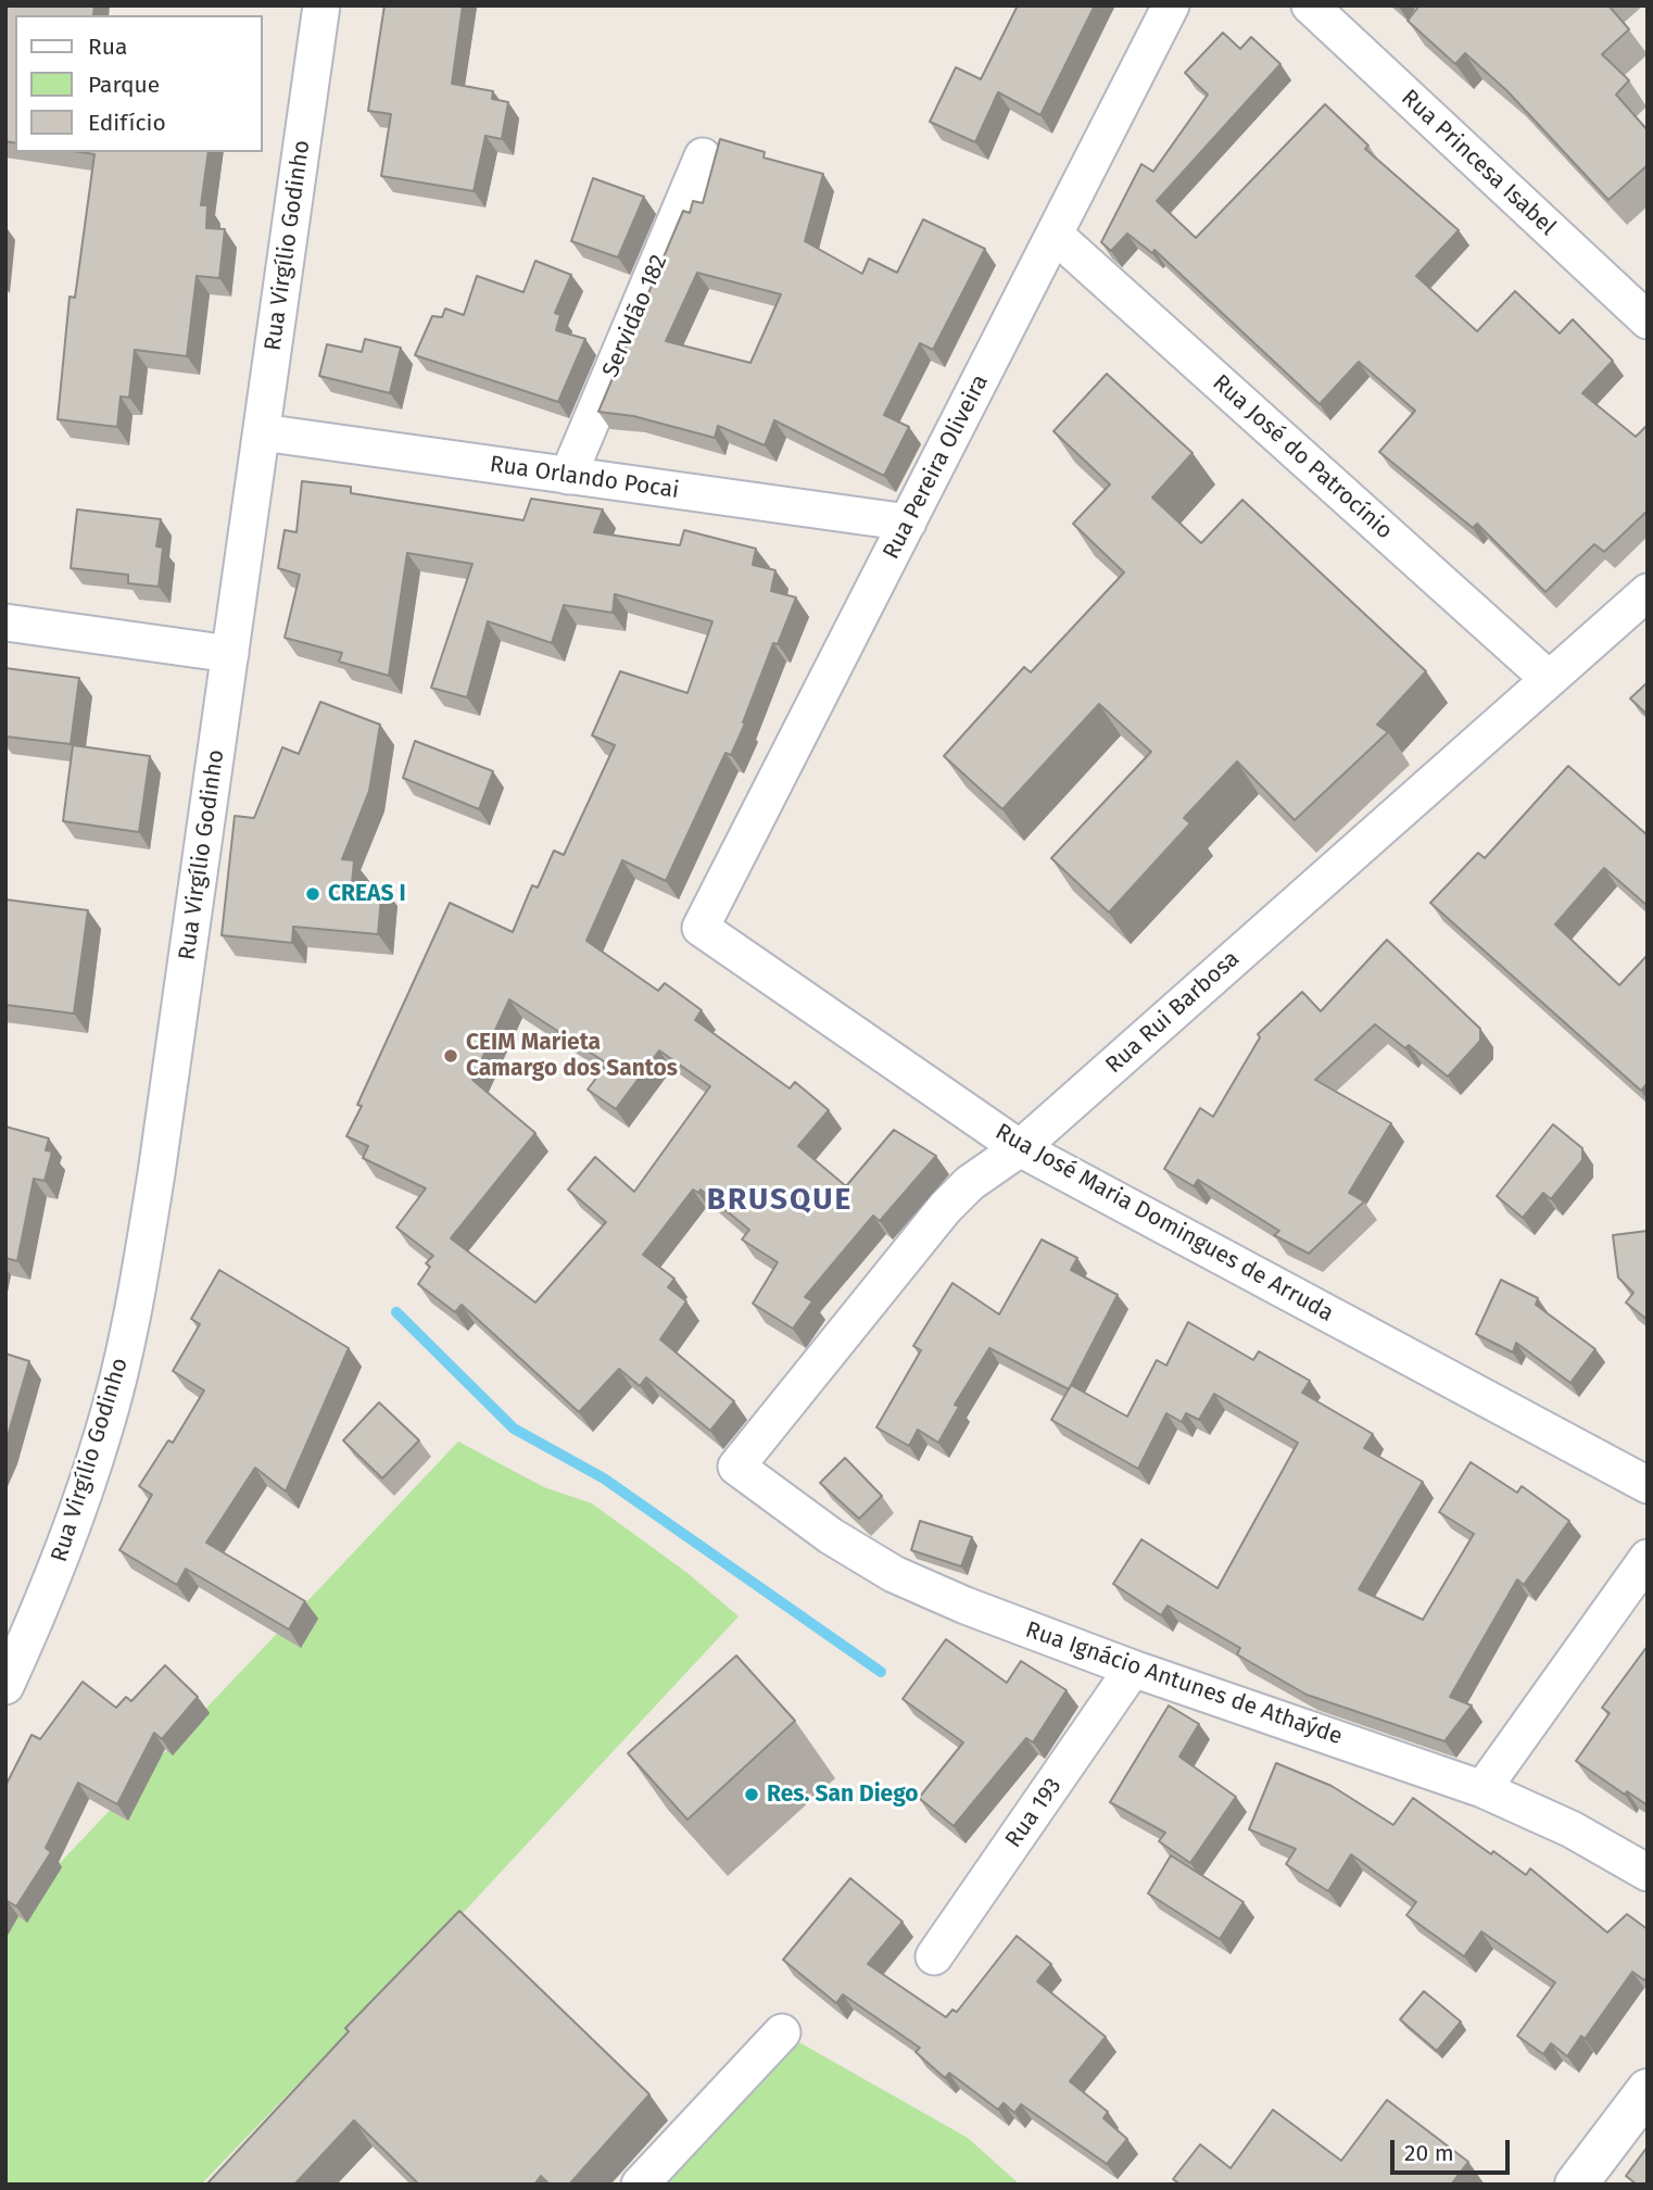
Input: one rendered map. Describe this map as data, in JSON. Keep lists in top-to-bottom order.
{
  "streets": {
    "street": [
      "Rua Princesa Isabel",
      "Rua Virgílio Godinho",
      "Servidão 182",
      "Rua José do Patrocínio",
      "Rua Pereira Oliveira",
      "Rua Orlando Pocai",
      "Rua Rui Barbosa",
      "Rua José Maria Domingues de Arruda",
      "Rua Ignácio Antunes de Athaýde",
      "Rua 193"
    ]
  },
  "crossings": [
    ["Rua Virgílio Godinho", "Rua Orlando Pocai"],
    ["Servidão 182", "Rua Orlando Pocai"],
    ["Rua José do Patrocínio", "Rua Pereira Oliveira"],
    ["Rua José do Patrocínio", "Rua Rui Barbosa"],
    ["Rua Pereira Oliveira", "Rua Orlando Pocai"],
    ["Rua Pereira Oliveira", "Rua José Maria Domingues de Arruda"],
    ["Rua Rui Barbosa", "Rua José Maria Domingues de Arruda"],
    ["Rua Rui Barbosa", "Rua Ignácio Antunes de Athaýde"],
    ["Rua Ignácio Antunes de Athaýde", "Rua 193"]
  ],
  "districts": ["BRUSQUE"],
  "places": ["CREAS I", "CEIM Marieta Camargo dos Santos", "Res. San Diego"],
  "legend": ["Rua", "Parque", "Edifício"],
  "scale_bar": "20 m"
}
